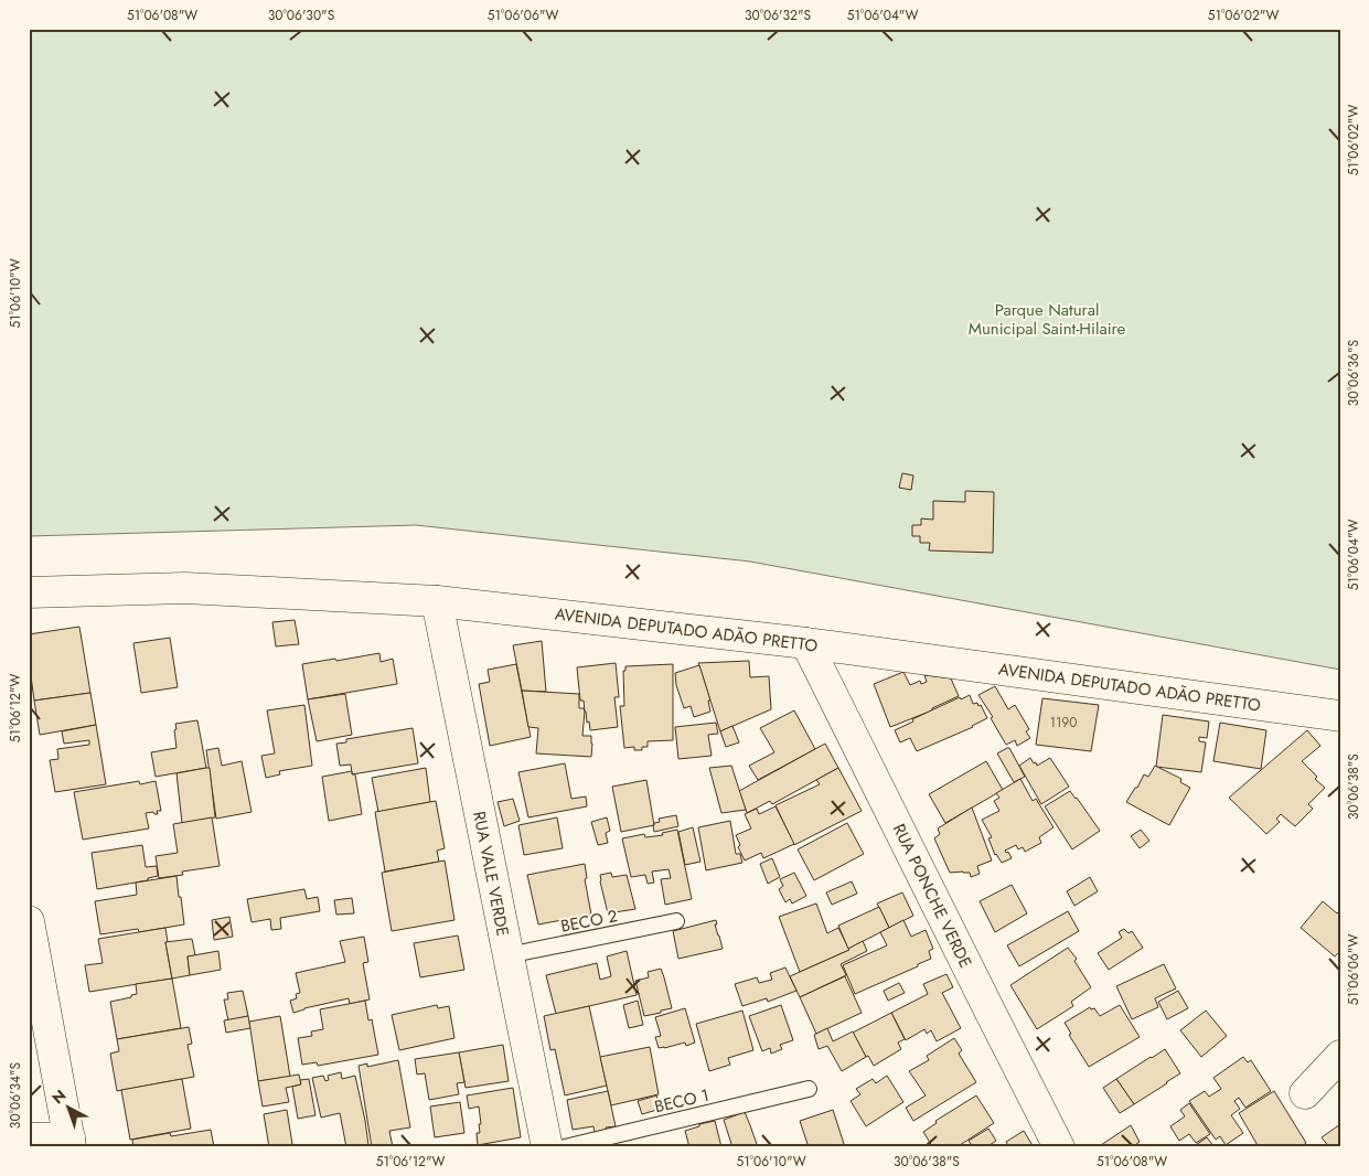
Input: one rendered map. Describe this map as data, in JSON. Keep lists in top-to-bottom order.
{
  "streets": {
    "street": ["AVENIDA DEPUTADO ADÃO PRETTO", "RUA VALE VERDE", "RUA PONCHE VERDE"],
    "lane": ["BECO 2", "BECO 1"]
  },
  "crossings": [
    ["AVENIDA DEPUTADO ADÃO PRETTO", "RUA VALE VERDE"],
    ["AVENIDA DEPUTADO ADÃO PRETTO", "RUA PONCHE VERDE"],
    ["RUA VALE VERDE", "BECO 2"]
  ],
  "parks": ["Parque Natural Municipal Saint-Hilaire"],
  "house_numbers": ["1190"],
  "north": "top left",
  "coordinates": [
    "51°06'08\"W",
    "30°06'30\"S",
    "51°06'06\"W",
    "30°06'32\"S",
    "51°06'04\"W",
    "51°06'02\"W",
    "51°06'10\"W",
    "30°06'36\"S",
    "51°06'12\"W",
    "30°06'38\"S",
    "30°06'34\"S"
  ]
}
